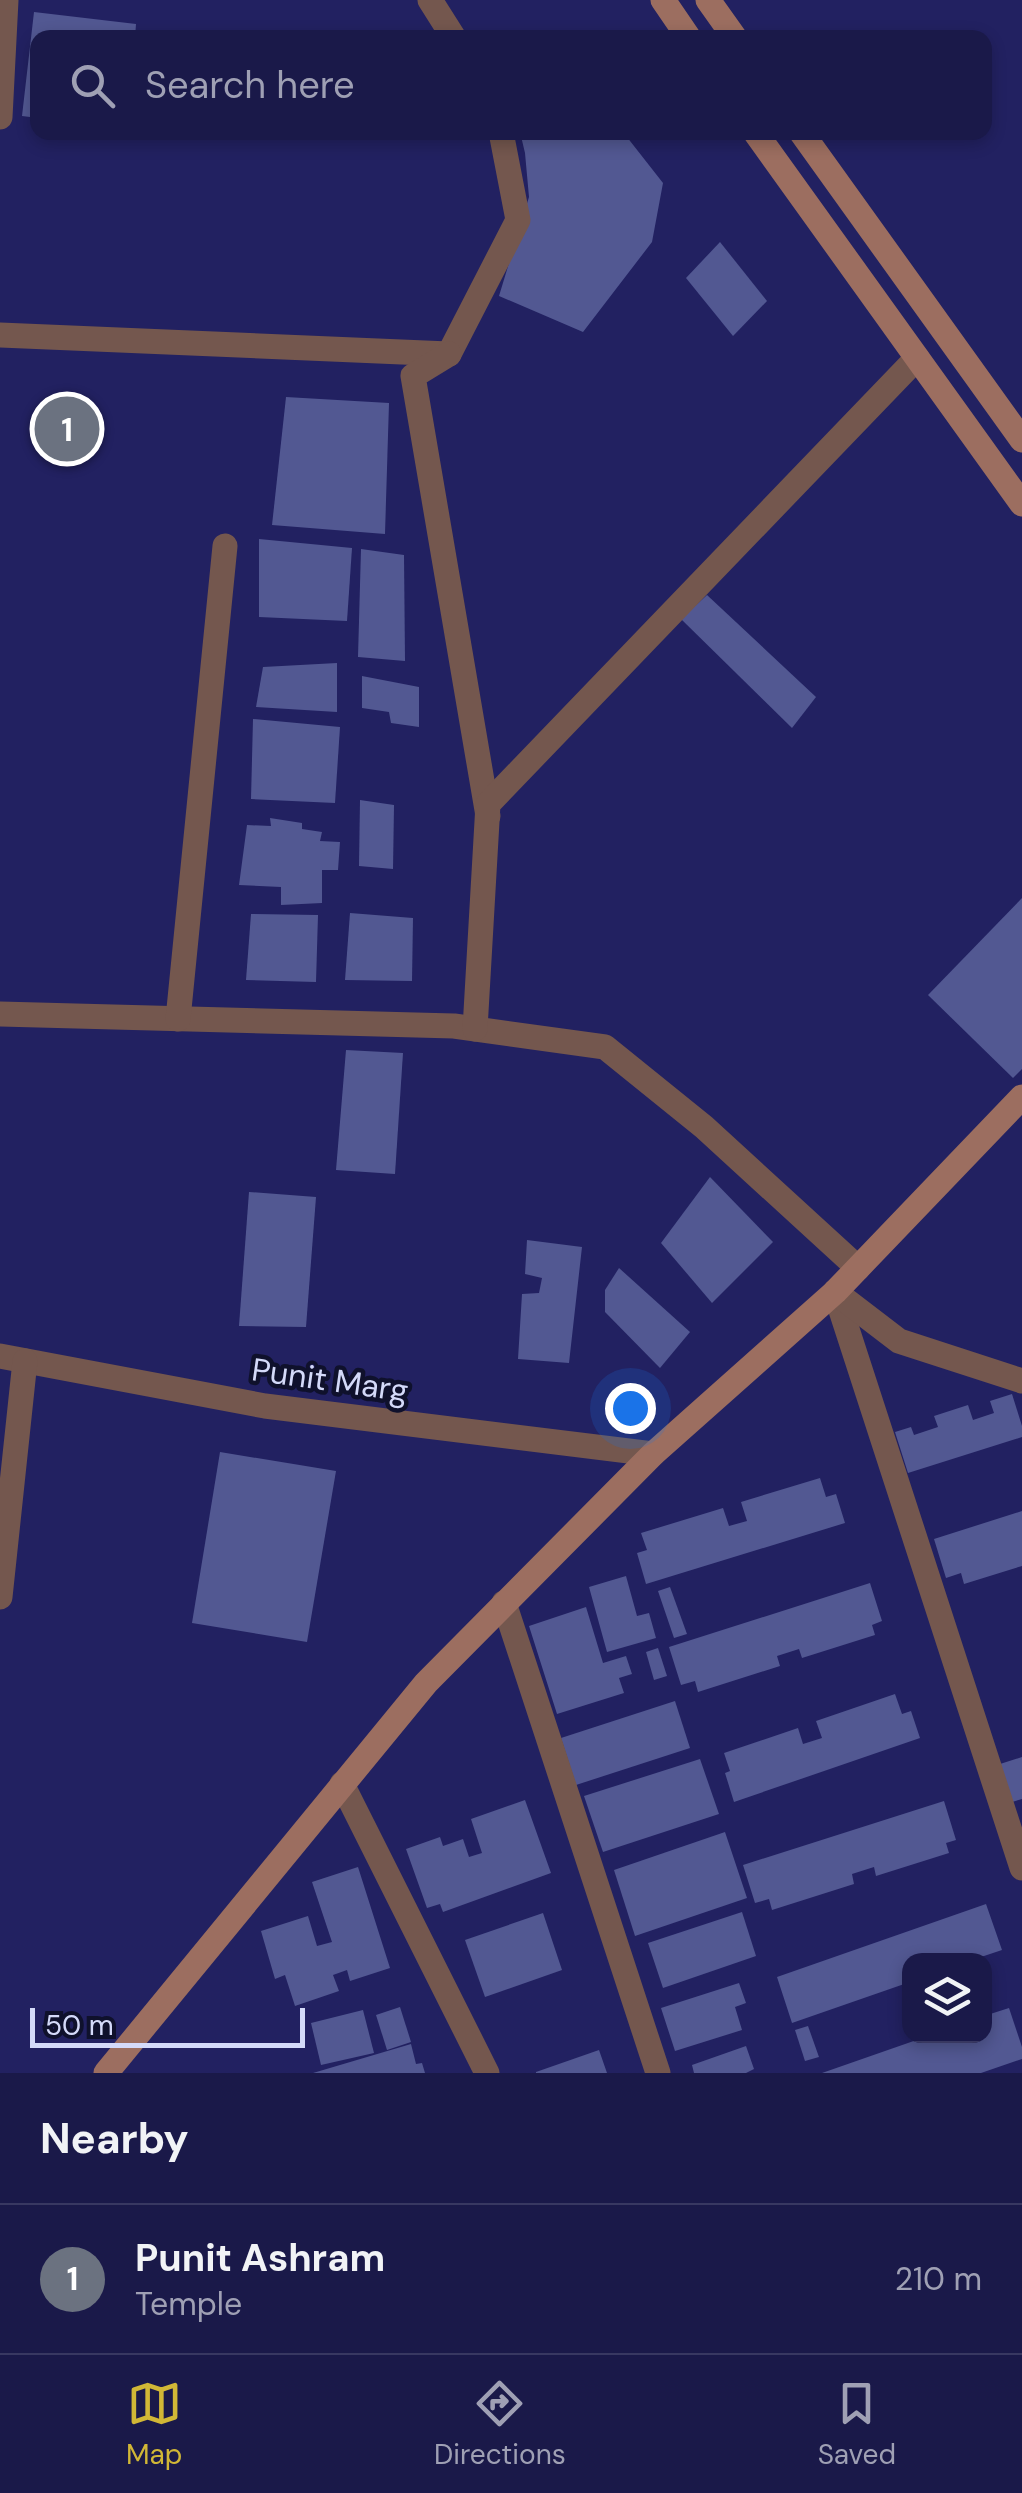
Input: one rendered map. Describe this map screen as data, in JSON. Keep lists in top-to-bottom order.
{
  "streets": {
    "street": ["Punit Marg"]
  },
  "scale_bar": "50 m",
  "page": {
    "search": "Search here",
    "pins": "1",
    "scale": "50 m",
    "heading": "Nearby",
    "list": [
      {
        "mark": "1",
        "name": "Punit Ashram",
        "note": "Temple",
        "value": "210 m"
      }
    ],
    "nav": ["Map", "Directions", "Saved"]
  }
}
